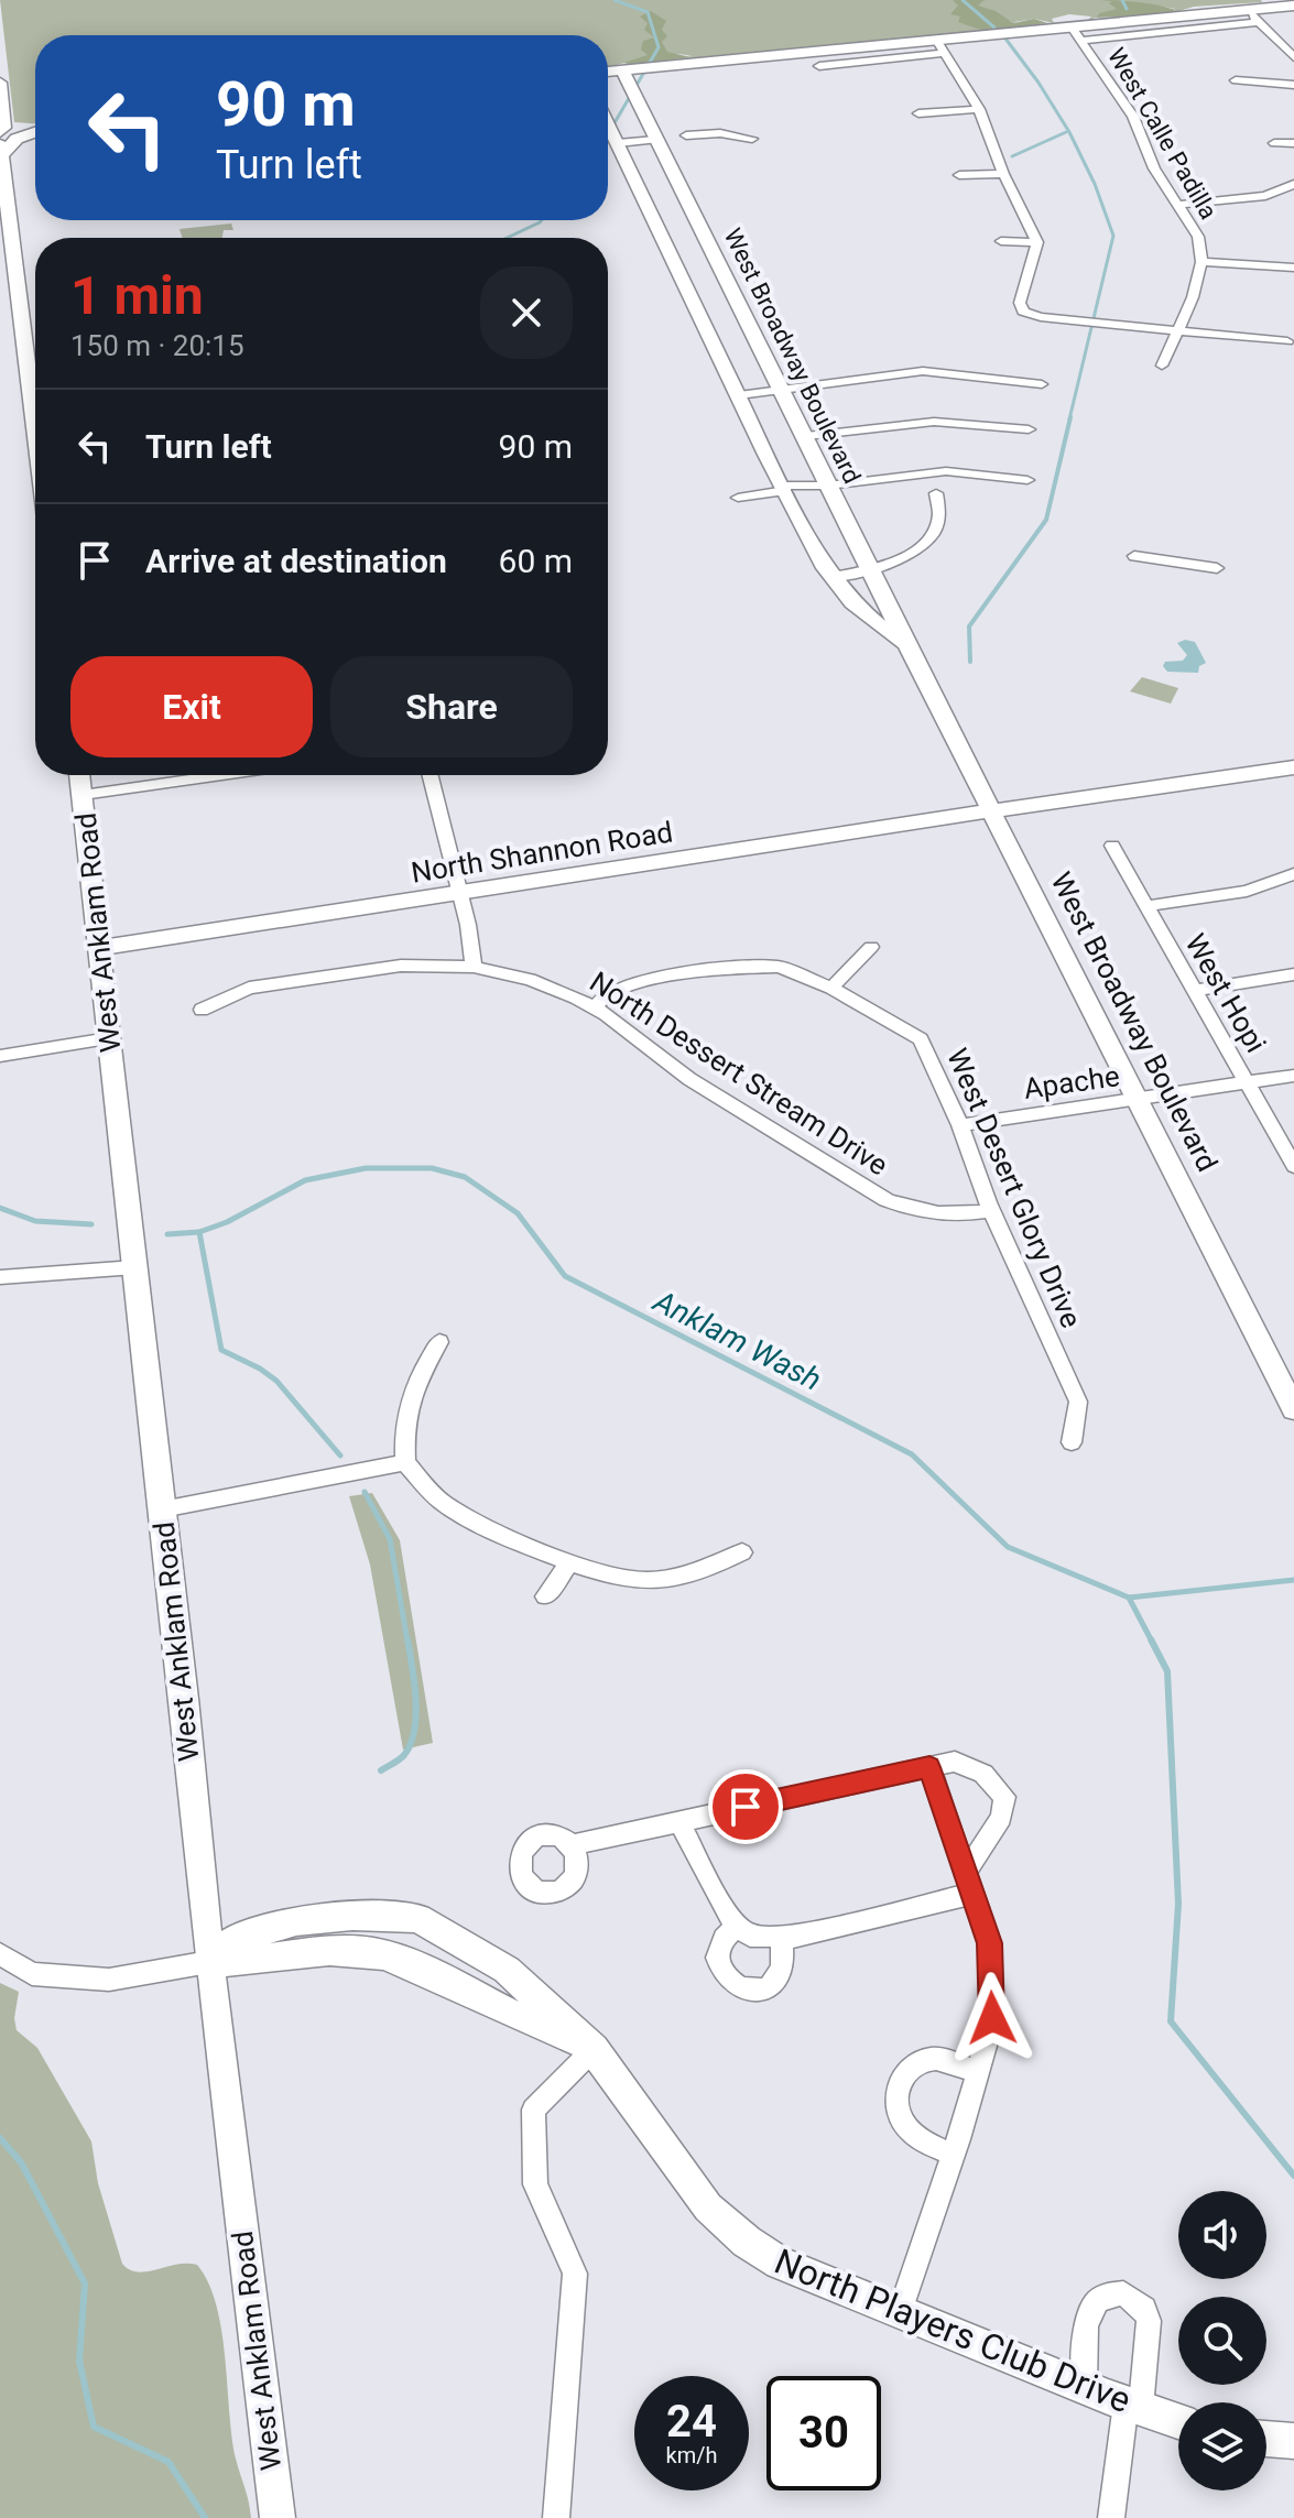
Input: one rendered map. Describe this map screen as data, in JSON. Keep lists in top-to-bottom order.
{
  "streets": {
    "street": [
      "West Calle Padilla",
      "West Broadway Boulevard",
      "North Shannon Road",
      "West Anklam Road",
      "West Hopi",
      "North Dessert Stream Drive",
      "Apache",
      "West Desert Glory Drive",
      "North Players Club Drive"
    ]
  },
  "crossings": [
    ["West Broadway Boulevard", "North Shannon Road"],
    ["West Broadway Boulevard", "Apache"],
    ["North Shannon Road", "West Anklam Road"],
    ["West Anklam Road", "North Players Club Drive"],
    ["West Hopi", "Apache"],
    ["North Dessert Stream Drive", "West Desert Glory Drive"],
    ["Apache", "West Desert Glory Drive"]
  ],
  "water": ["Anklam Wash"],
  "page": {
    "turn": ["90 m", "Turn left"],
    "heading": ["1 min", "150 m · 20:15"],
    "list": [
      {
        "name": "Turn left",
        "value": "90 m"
      },
      {
        "name": "Arrive at destination",
        "value": "60 m"
      }
    ],
    "buttons": ["Exit", "Share"],
    "speed": "24 km/h",
    "limit": "30"
  }
}
